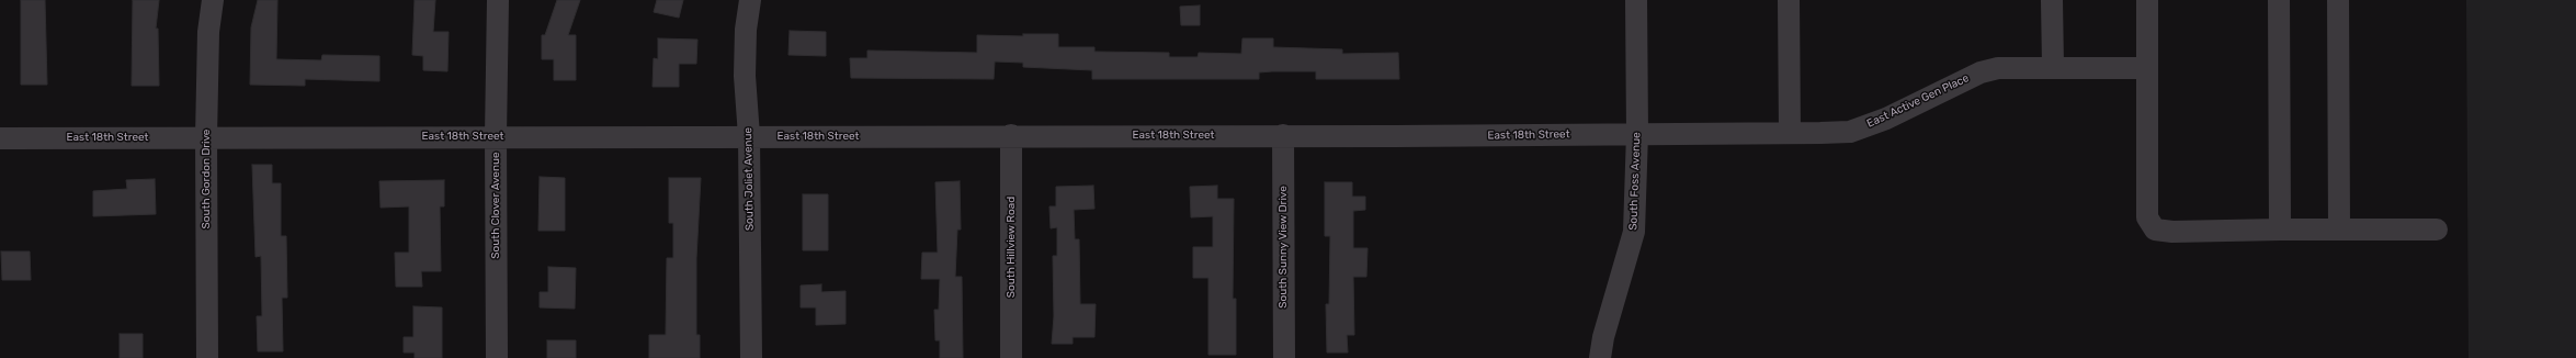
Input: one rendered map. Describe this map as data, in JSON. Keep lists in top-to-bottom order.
{
  "streets": {
    "street": [
      "East Active Gen Place",
      "East 18th Street",
      "South Gordon Drive",
      "South Joliet Avenue",
      "South Foss Avenue",
      "South Clover Avenue",
      "South Hillview Road",
      "South Sunny View Drive"
    ]
  },
  "crossings": [
    ["East Active Gen Place", "East 18th Street"],
    ["East Active Gen Place", "South Foss Avenue"],
    ["East 18th Street", "South Gordon Drive"],
    ["East 18th Street", "South Joliet Avenue"],
    ["East 18th Street", "South Foss Avenue"],
    ["East 18th Street", "South Clover Avenue"],
    ["East 18th Street", "South Hillview Road"],
    ["East 18th Street", "South Sunny View Drive"]
  ]
}
